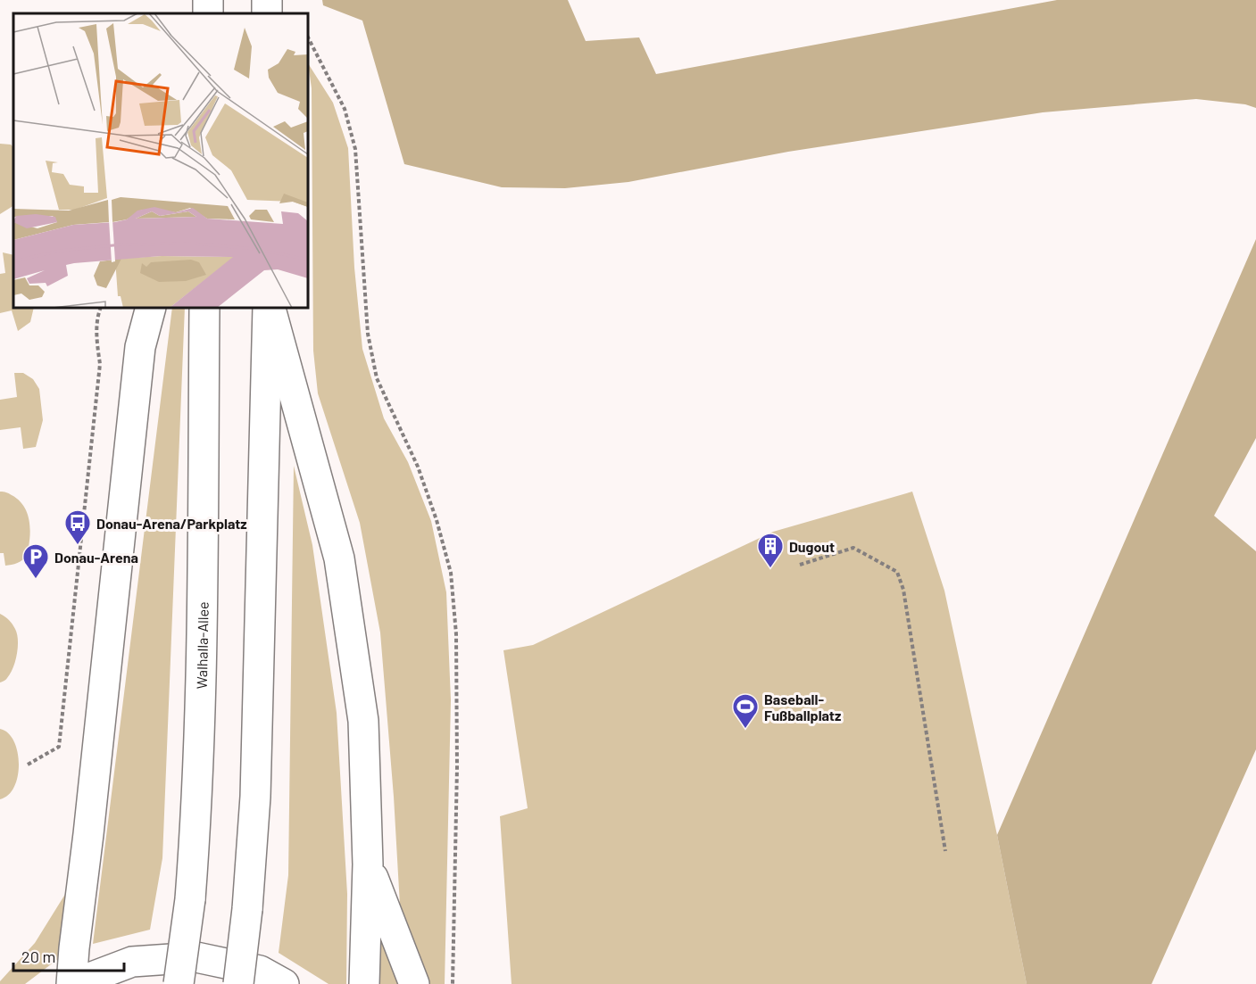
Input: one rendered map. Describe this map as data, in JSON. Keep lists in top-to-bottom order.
{
  "streets": {
    "main road": ["Walhalla-Allee"]
  },
  "places": {
    "bus stop": ["Donau-Arena/Parkplatz"],
    "building": ["Dugout"],
    "parking": ["Donau-Arena"],
    "sports": ["Baseball- Fußballplatz"]
  },
  "scale_bar": "20 m"
}
